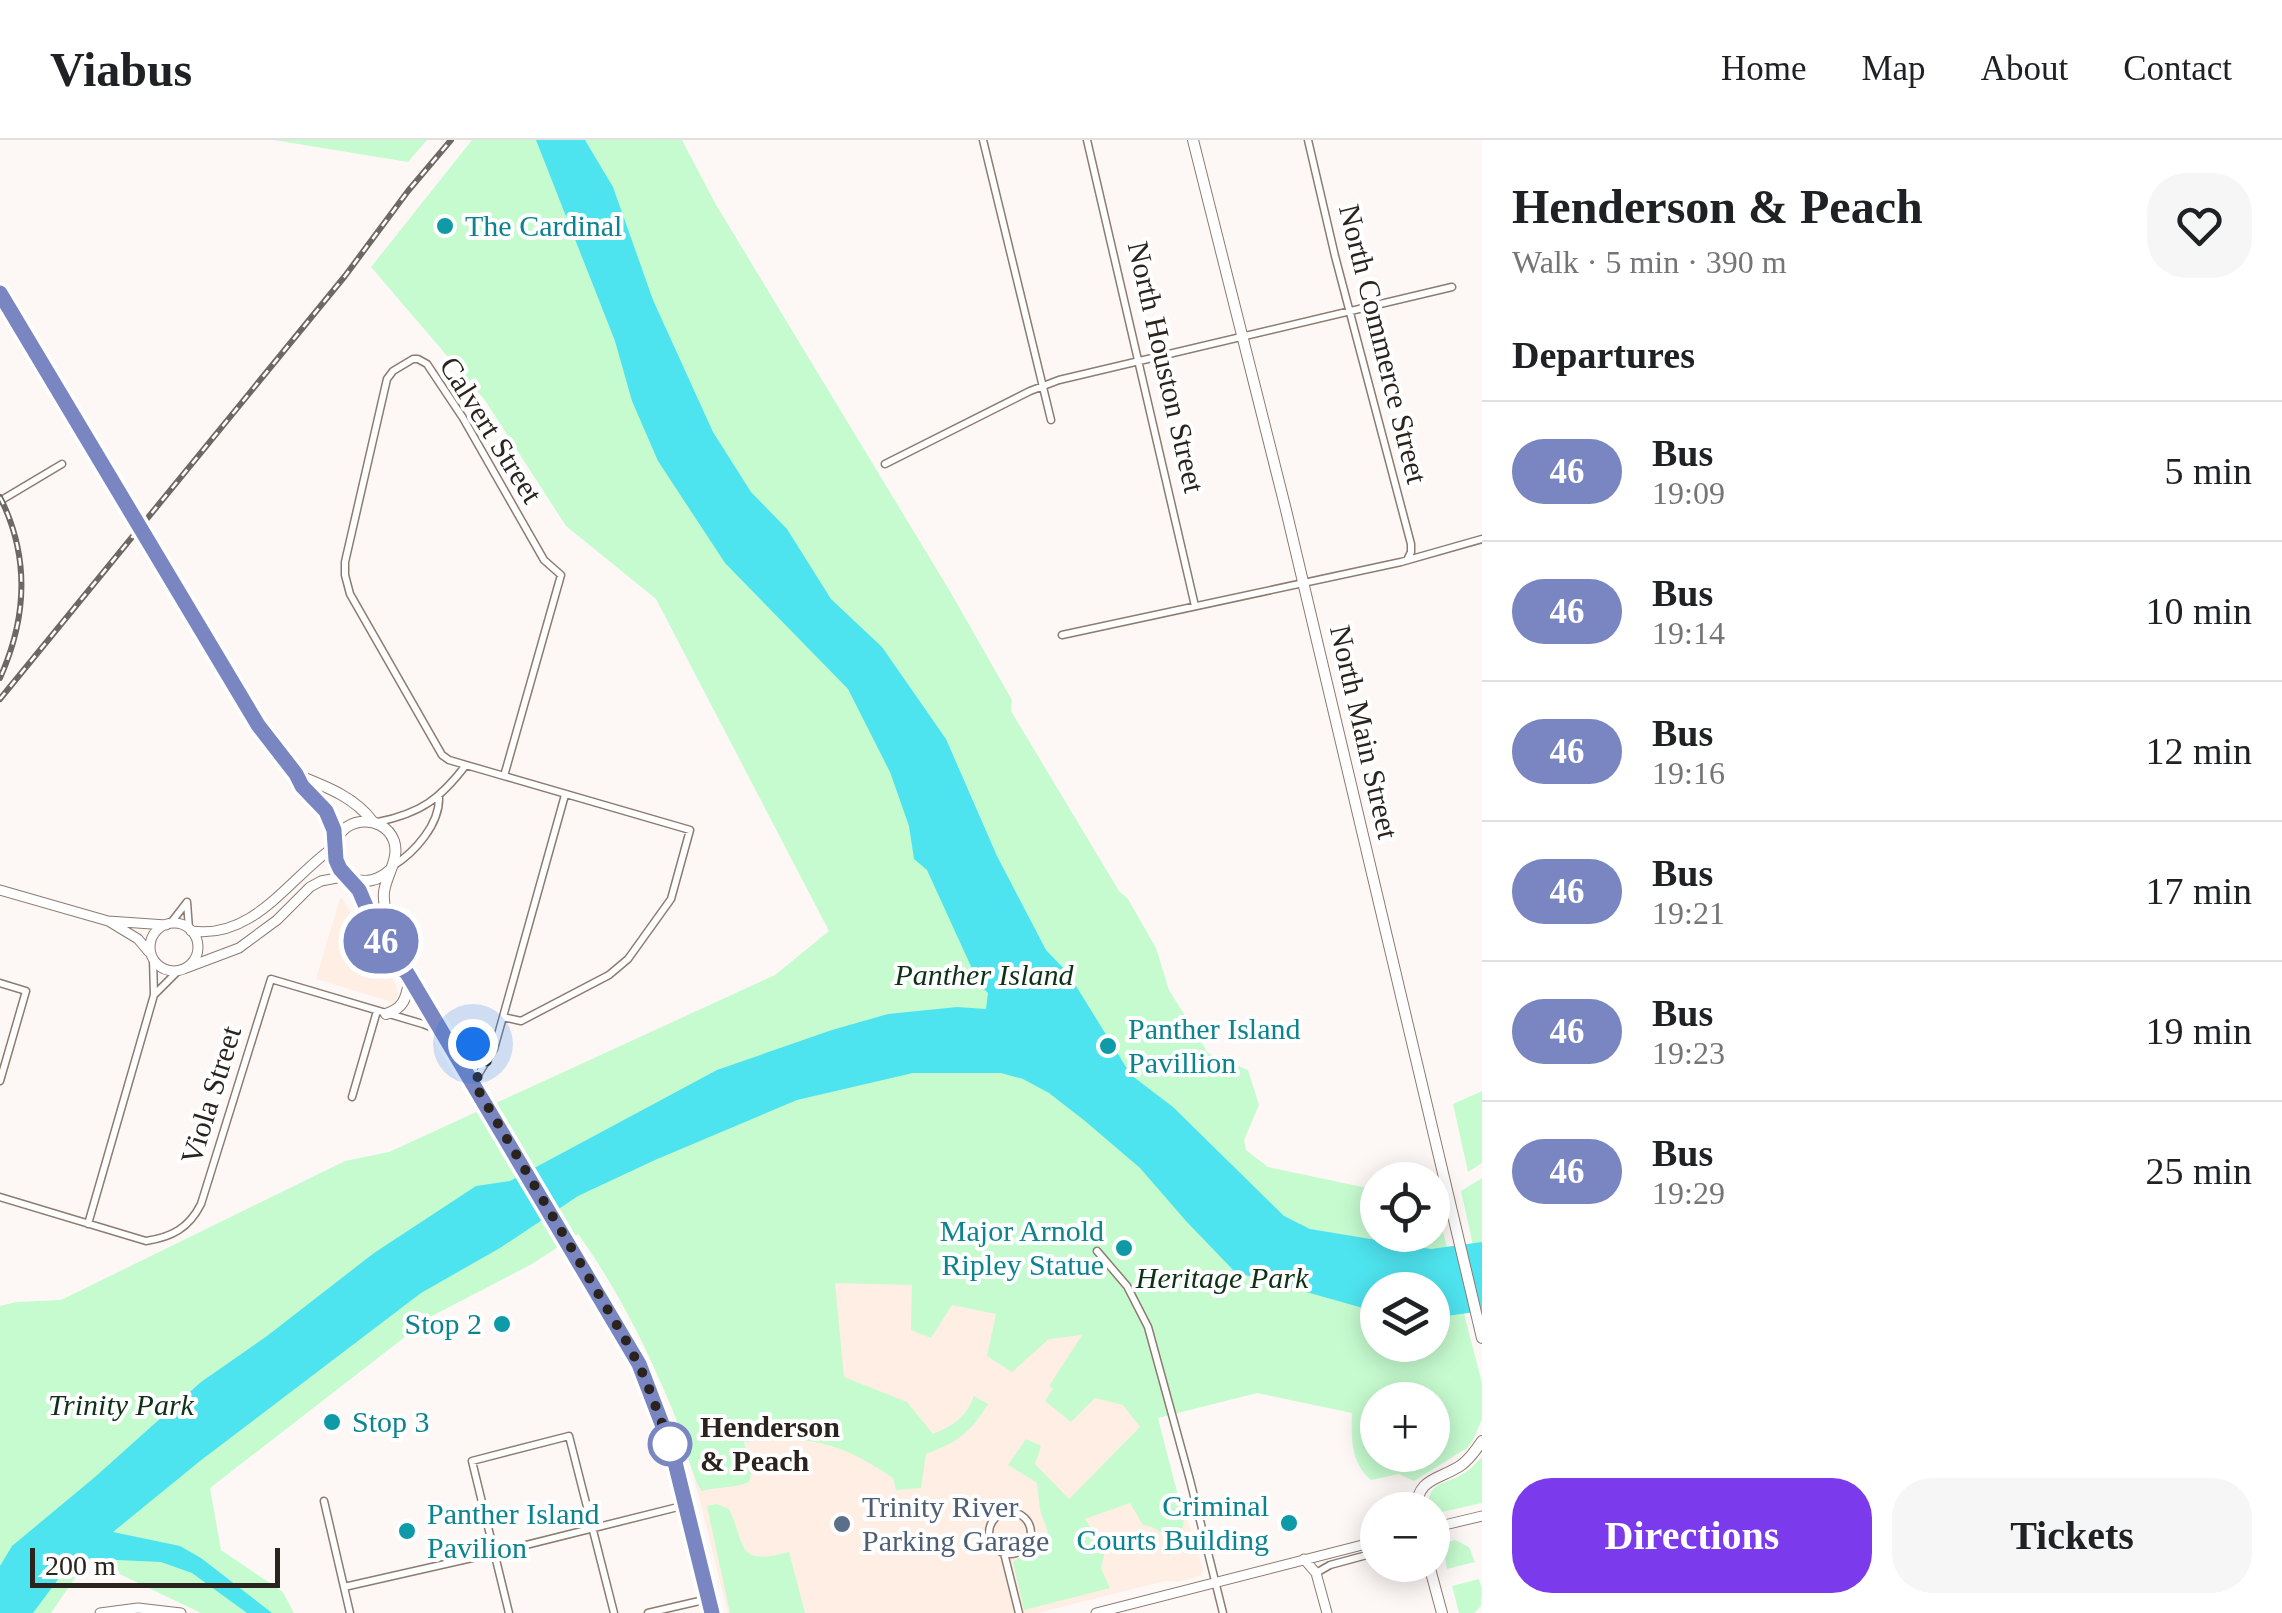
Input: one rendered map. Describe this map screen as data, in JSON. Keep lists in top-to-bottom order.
{
  "streets": {
    "main road": ["North Main Street"],
    "street": [
      "North Commerce Street",
      "North Houston Street",
      "Calvert Street",
      "Viola Street"
    ]
  },
  "parks": ["Panther Island", "Heritage Park", "Trinity Park"],
  "places": [
    "The Cardinal",
    "Panther Island Pavillion",
    "Major Arnold Ripley Statue",
    "Stop 2",
    "Stop 3",
    "Henderson & Peach",
    "Criminal Courts Building",
    "Trinity River Parking Garage",
    "Panther Island Pavilion"
  ],
  "lines": ["bus line 46"],
  "scale_bar": "200 m",
  "page": {
    "header": "Viabus",
    "nav": [
      "Home",
      "Map",
      "About",
      "Contact"
    ],
    "on_map": "46",
    "heading": [
      ["Henderson & Peach", "Walk · 5 min · 390 m"],
      "Departures"
    ],
    "list": [
      {
        "mark": "46",
        "name": "Bus",
        "note": "19:09",
        "value": "5 min"
      },
      {
        "mark": "46",
        "name": "Bus",
        "note": "19:14",
        "value": "10 min"
      },
      {
        "mark": "46",
        "name": "Bus",
        "note": "19:16",
        "value": "12 min"
      },
      {
        "mark": "46",
        "name": "Bus",
        "note": "19:21",
        "value": "17 min"
      },
      {
        "mark": "46",
        "name": "Bus",
        "note": "19:23",
        "value": "19 min"
      },
      {
        "mark": "46",
        "name": "Bus",
        "note": "19:29",
        "value": "25 min"
      }
    ],
    "map_buttons": ["+", "−"],
    "buttons": ["Directions", "Tickets"],
    "scale": "200 m"
  }
}
